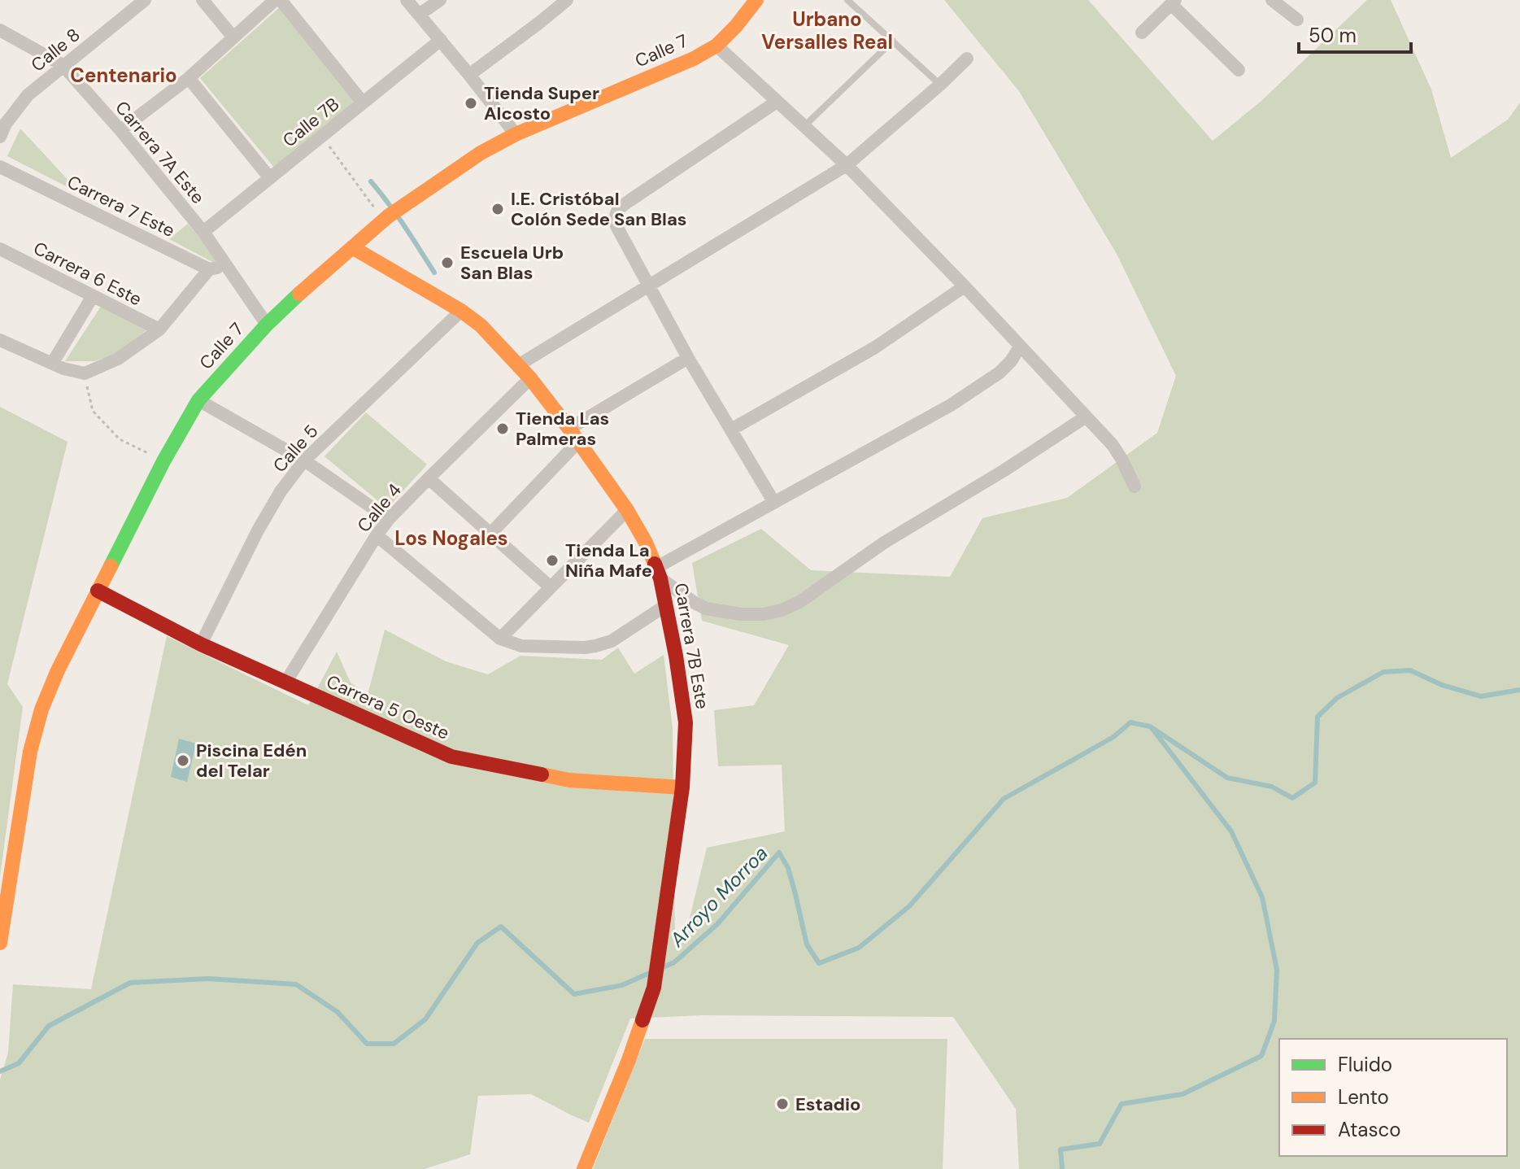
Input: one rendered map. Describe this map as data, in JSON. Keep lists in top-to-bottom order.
{
  "streets": {
    "street": [
      "Calle 8",
      "Calle 7",
      "Calle 7B",
      "Carrera 7A Este",
      "Carrera 7 Este",
      "Carrera 6 Este",
      "Calle 5",
      "Calle 4",
      "Carrera 7B Este",
      "Carrera 5 Oeste"
    ]
  },
  "crossings": [
    ["Calle 8", "Carrera 7A Este"],
    ["Calle 7", "Carrera 7A Este"],
    ["Calle 7", "Carrera 7B Este"],
    ["Calle 7", "Carrera 5 Oeste"],
    ["Calle 7B", "Carrera 7A Este"],
    ["Calle 5", "Carrera 7B Este"],
    ["Calle 5", "Carrera 5 Oeste"],
    ["Calle 4", "Carrera 7B Este"],
    ["Calle 4", "Carrera 5 Oeste"],
    ["Carrera 7B Este", "Carrera 5 Oeste"]
  ],
  "districts": ["Urbano Versalles Real", "Centenario", "Los Nogales"],
  "water": ["Arroyo Morroa"],
  "places": [
    "Tienda Super Alcosto",
    "I.E. Cristóbal Colón Sede San Blas",
    "Escuela Urb San Blas",
    "Tienda Las Palmeras",
    "Tienda La Niña Mafe",
    "Piscina Edén del Telar",
    "Estadio"
  ],
  "legend": ["Fluido", "Lento", "Atasco"],
  "scale_bar": "50 m"
}
